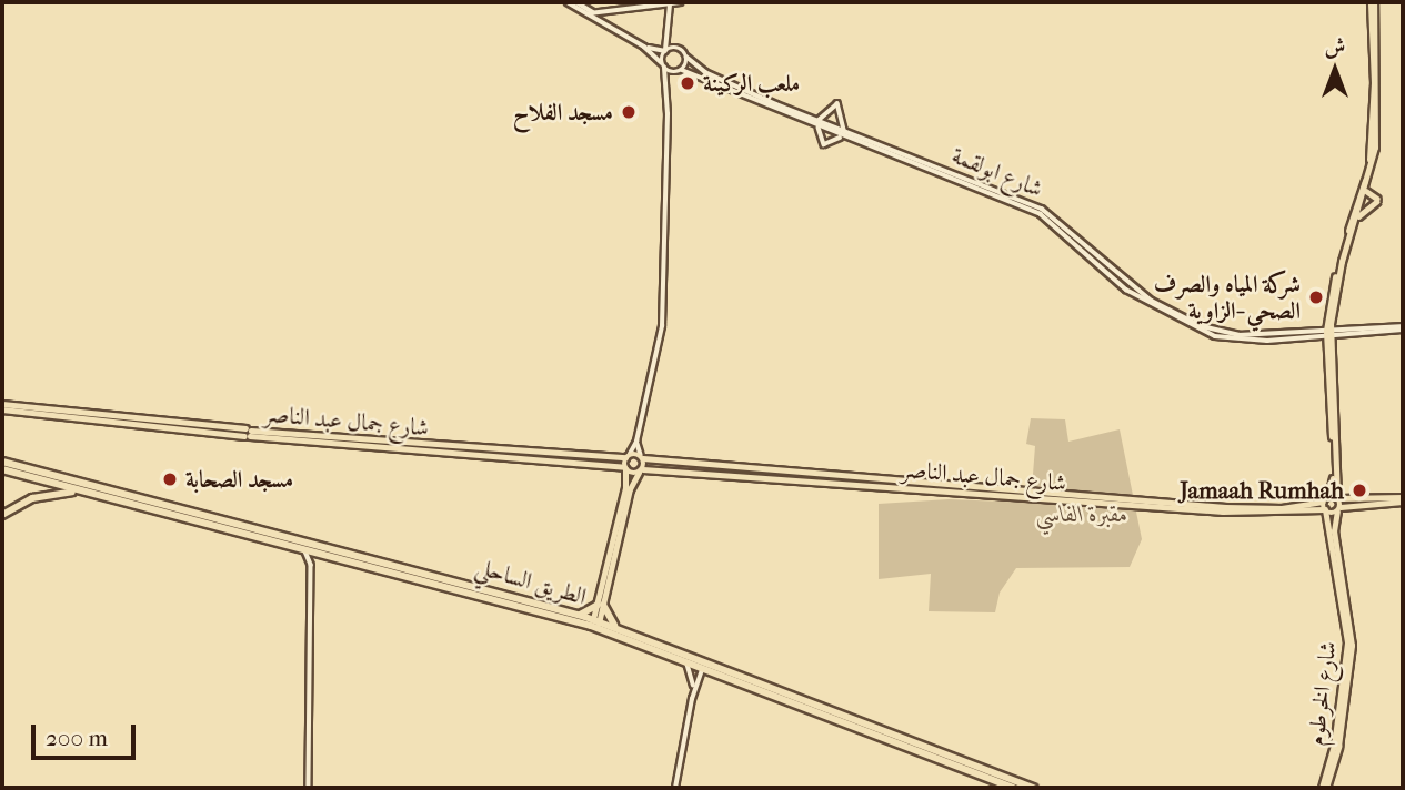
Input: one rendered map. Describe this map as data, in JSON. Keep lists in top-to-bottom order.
{
  "streets": {
    "highway": ["الطريق الساحلي"],
    "main road": ["شارع جمال عبد الناصر", "شارع الخرطوم"],
    "street": ["شارع ابولقمة"]
  },
  "crossings": [
    ["شارع ابولقمة", "شارع الخرطوم"],
    ["شارع جمال عبد الناصر", "شارع الخرطوم"]
  ],
  "parks": ["مقبرة الفاسي"],
  "places": [
    "ملعب الركينة",
    "مسجد الفلاح",
    "شركة المياه والصرف الصحي -الزاوية",
    "مسجد الصحابة",
    "Jamaah Rumhah"
  ],
  "scale_bar": "200 m",
  "north": "top"
}
